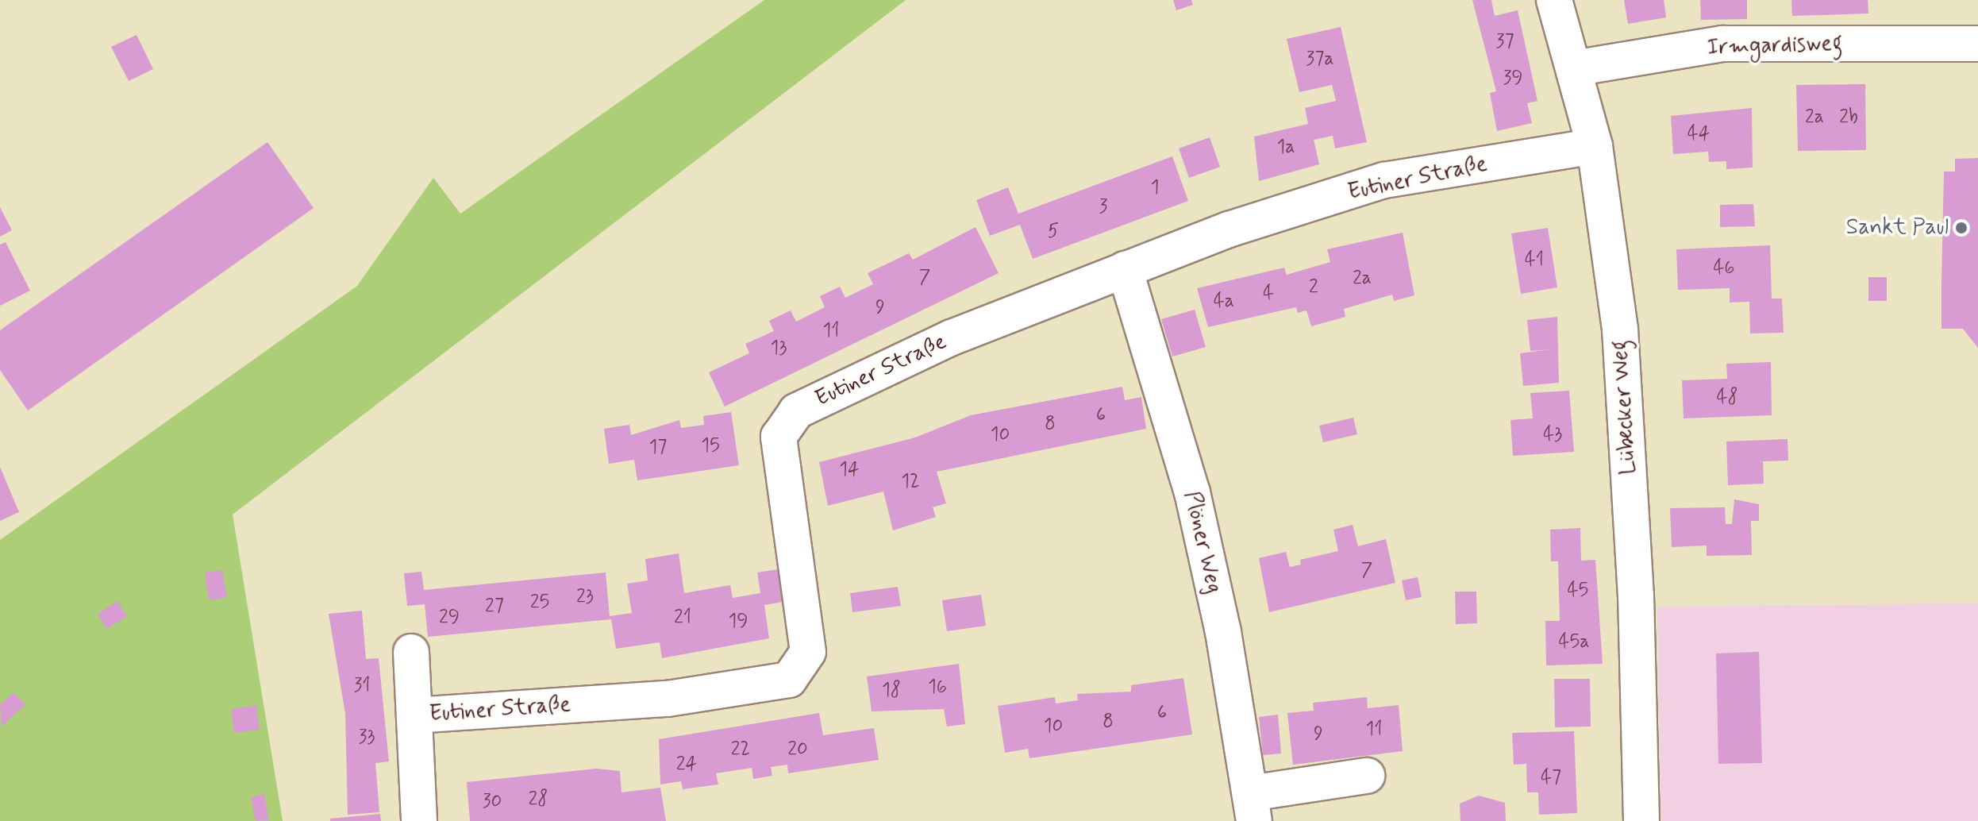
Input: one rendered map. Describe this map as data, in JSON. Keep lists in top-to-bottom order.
{
  "streets": {
    "street": [
      "Irmgardisweg",
      "Eutiner Straße",
      "Lübecker Weg",
      "Plöner Weg"
    ]
  },
  "crossings": [
    ["Irmgardisweg", "Lübecker Weg"],
    ["Eutiner Straße", "Lübecker Weg"],
    ["Eutiner Straße", "Plöner Weg"]
  ],
  "places": ["Sankt Paul"],
  "house_numbers": [
    "37",
    "37a",
    "39",
    "2a",
    "2b",
    "44",
    "1a",
    "1",
    "3",
    "5",
    "41",
    "46",
    "7",
    "2a",
    "2",
    "4",
    "4a",
    "9",
    "11",
    "13",
    "48",
    "6",
    "8",
    "10",
    "43",
    "15",
    "17",
    "14",
    "12",
    "7",
    "45",
    "23",
    "25",
    "27",
    "29",
    "21",
    "19",
    "45a",
    "31",
    "16",
    "18",
    "6",
    "8",
    "10",
    "11",
    "9",
    "33",
    "22",
    "20",
    "24",
    "47",
    "28",
    "30"
  ]
}
